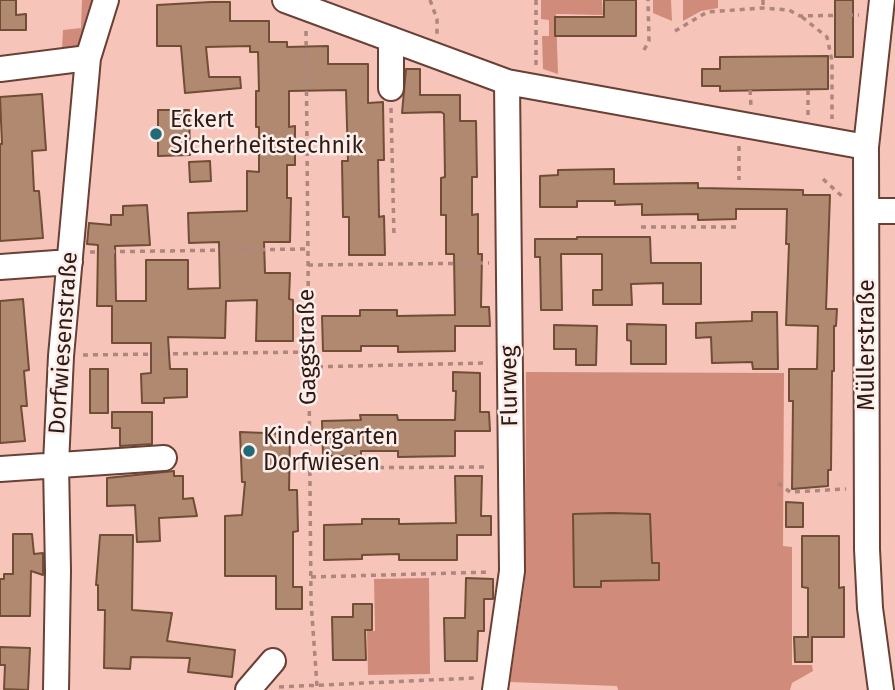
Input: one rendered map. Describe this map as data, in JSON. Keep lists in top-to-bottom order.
{
  "streets": {
    "street": ["Dorfwiesenstraße", "Müllerstraße", "Flurweg"],
    "path": ["Gaggstraße"]
  },
  "places": ["Eckert Sicherheitstechnik", "Kindergarten Dorfwiesen"]
}
